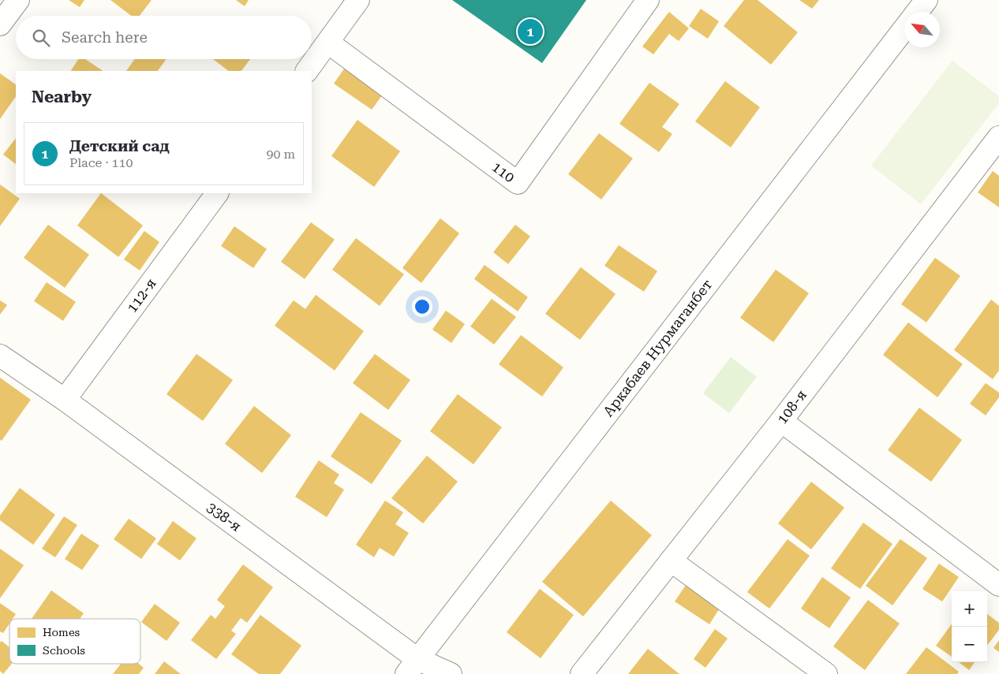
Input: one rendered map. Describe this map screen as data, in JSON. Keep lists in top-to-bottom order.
{
  "streets": {
    "street": [
      "110",
      "112-я",
      "Аркабаев Нурмаганбет",
      "108-я",
      "338-я"
    ]
  },
  "crossings": [
    ["112-я", "338-я"],
    ["Аркабаев Нурмаганбет", "338-я"]
  ],
  "legend": ["Homes", "Schools"],
  "north": "top left",
  "page": {
    "search": "Search here",
    "pins": "1",
    "heading": "Nearby",
    "list": [
      {
        "mark": "1",
        "name": "Детский сад",
        "note": "Place · 110",
        "value": "90 m"
      }
    ],
    "map_buttons": ["+", "−"]
  }
}
